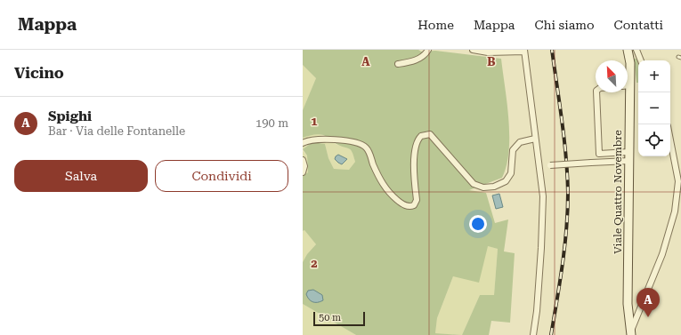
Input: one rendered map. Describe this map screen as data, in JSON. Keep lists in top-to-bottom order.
{
  "streets": {
    "main road": ["Viale Quattro Novembre"]
  },
  "scale_bar": "50 m",
  "north": "top left",
  "page": {
    "header": "Mappa",
    "nav": [
      "Home",
      "Mappa",
      "Chi siamo",
      "Contatti"
    ],
    "heading": "Vicino",
    "map_buttons": ["+", "−"],
    "list": [
      {
        "mark": "A",
        "name": "Spighi",
        "note": "Bar · Via delle Fontanelle",
        "value": "190 m"
      }
    ],
    "buttons": ["Salva", "Condividi"],
    "pins": "A",
    "scale": "50 m"
  },
  "grid": {
    "columns": ["A", "B"],
    "rows": ["1", "2"]
  }
}
